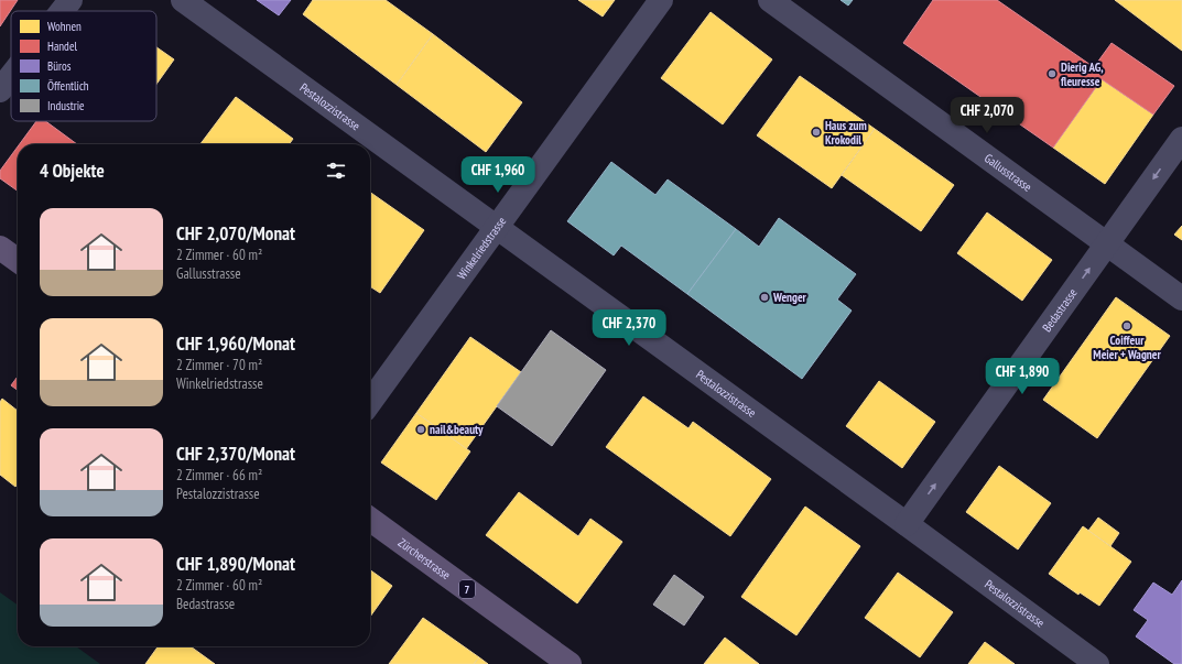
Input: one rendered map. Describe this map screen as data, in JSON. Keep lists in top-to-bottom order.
{
  "streets": {
    "main road": ["Zürcherstrasse", "7"],
    "street": [
      "Pestalozzistrasse",
      "Gallusstrasse",
      "Winkelriedstrasse",
      "Bedastrasse"
    ]
  },
  "crossings": [
    ["Pestalozzistrasse", "Winkelriedstrasse"],
    ["Pestalozzistrasse", "Bedastrasse"],
    ["Gallusstrasse", "Bedastrasse"]
  ],
  "places": [
    "Dierig AG, fleuresse",
    "Haus zum Krokodil",
    "Wenger",
    "Coiffeur Meier + Wagner",
    "nail&beauty"
  ],
  "legend": [
    "Wohnen",
    "Handel",
    "Büros",
    "Öffentlich",
    "Industrie"
  ],
  "page": {
    "price": [
      "CHF 2,070",
      "CHF 1,960",
      "CHF 2,370",
      "CHF 1,890"
    ],
    "heading": "4 Objekte",
    "list": [
      {
        "name": "CHF 2,070/Monat",
        "note": "2 Zimmer · 60 m² · Gallusstrasse"
      },
      {
        "name": "CHF 1,960/Monat",
        "note": "2 Zimmer · 70 m² · Winkelriedstrasse"
      },
      {
        "name": "CHF 2,370/Monat",
        "note": "2 Zimmer · 66 m² · Pestalozzistrasse"
      },
      {
        "name": "CHF 1,890/Monat",
        "note": "2 Zimmer · 60 m² · Bedastrasse"
      }
    ]
  }
}
